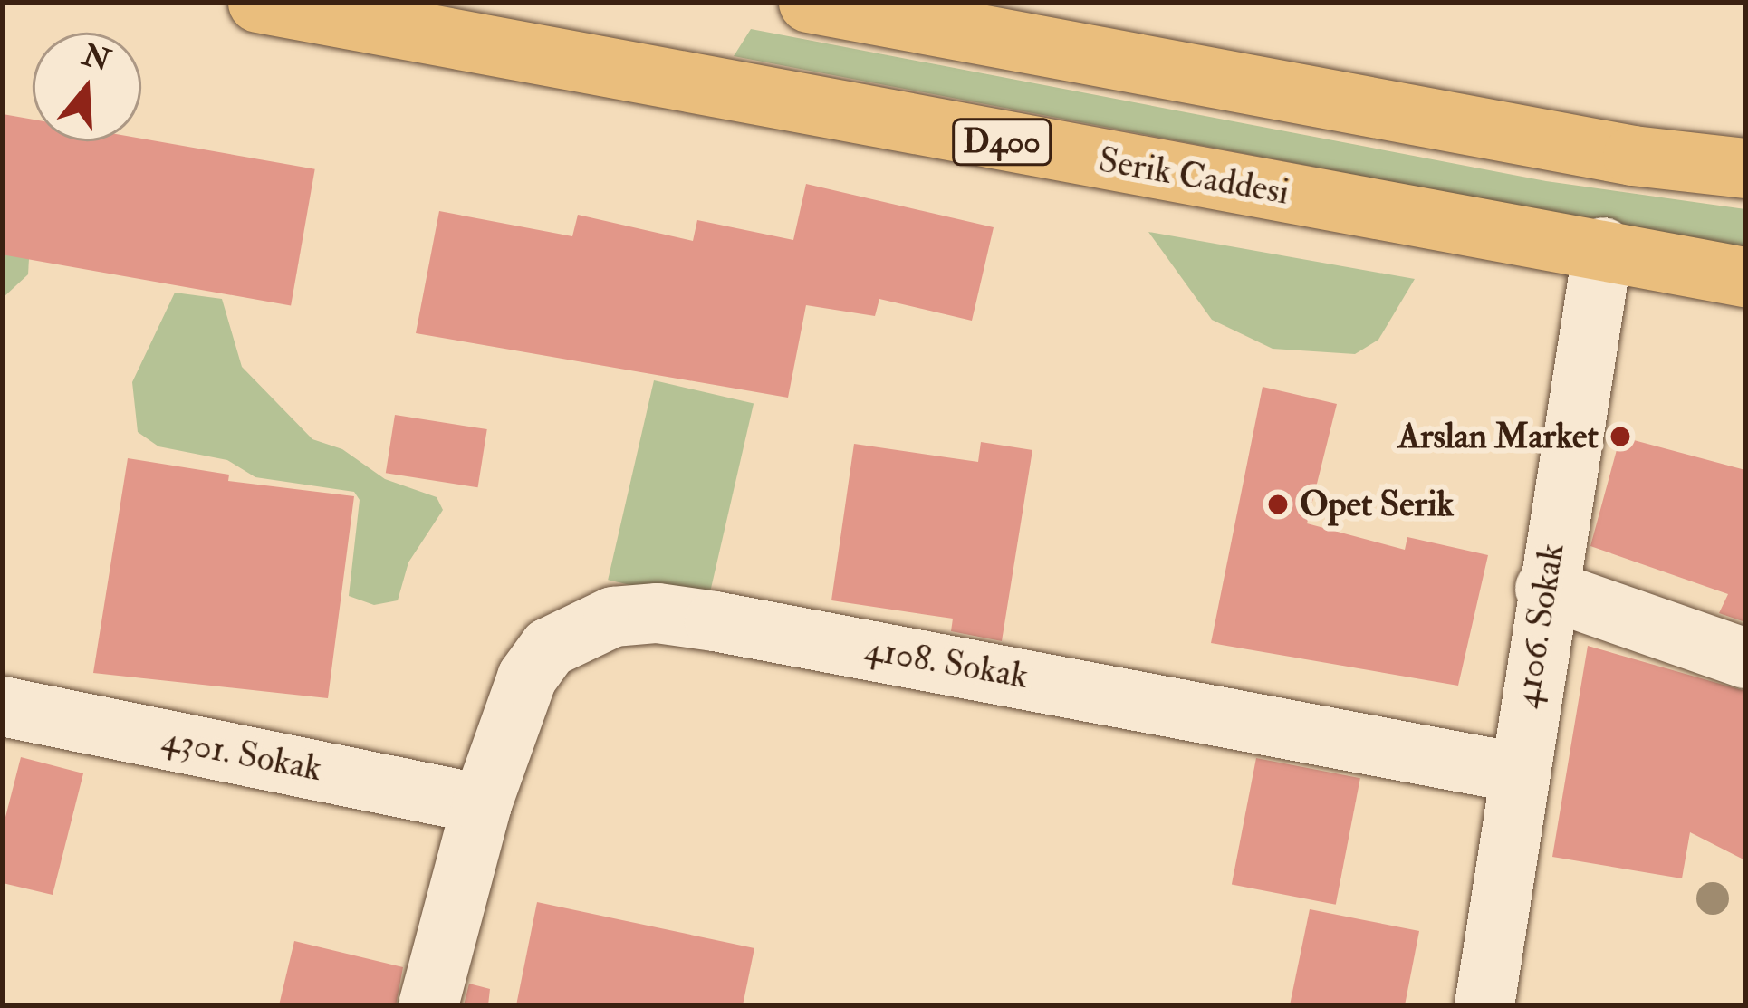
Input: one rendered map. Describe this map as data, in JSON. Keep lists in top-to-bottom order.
{
  "streets": {
    "highway": ["D400", "Serik Caddesi"],
    "street": ["4106. Sokak", "4108. Sokak", "4301. Sokak"]
  },
  "crossings": [
    ["Serik Caddesi", "4106. Sokak"],
    ["4106. Sokak", "4108. Sokak"],
    ["4108. Sokak", "4301. Sokak"]
  ],
  "places": ["Arslan Market", "Opet Serik"],
  "north": "top"
}
